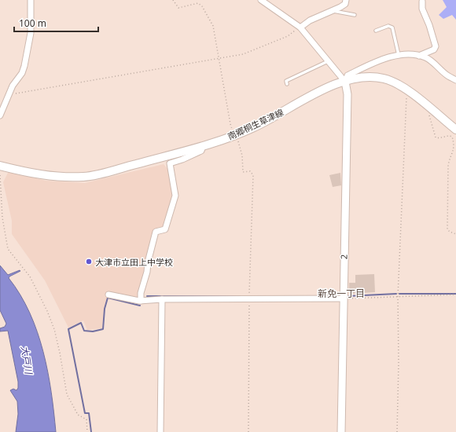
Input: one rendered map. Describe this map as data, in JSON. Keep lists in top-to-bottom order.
{
  "streets": {
    "main road": ["南郷桐生草津線"],
    "street": ["2"]
  },
  "crossings": [
    ["南郷桐生草津線", "2"]
  ],
  "districts": ["新免一丁目"],
  "water": ["大戸川"],
  "places": ["大津市立田上中学校"],
  "scale_bar": "100 m"
}
